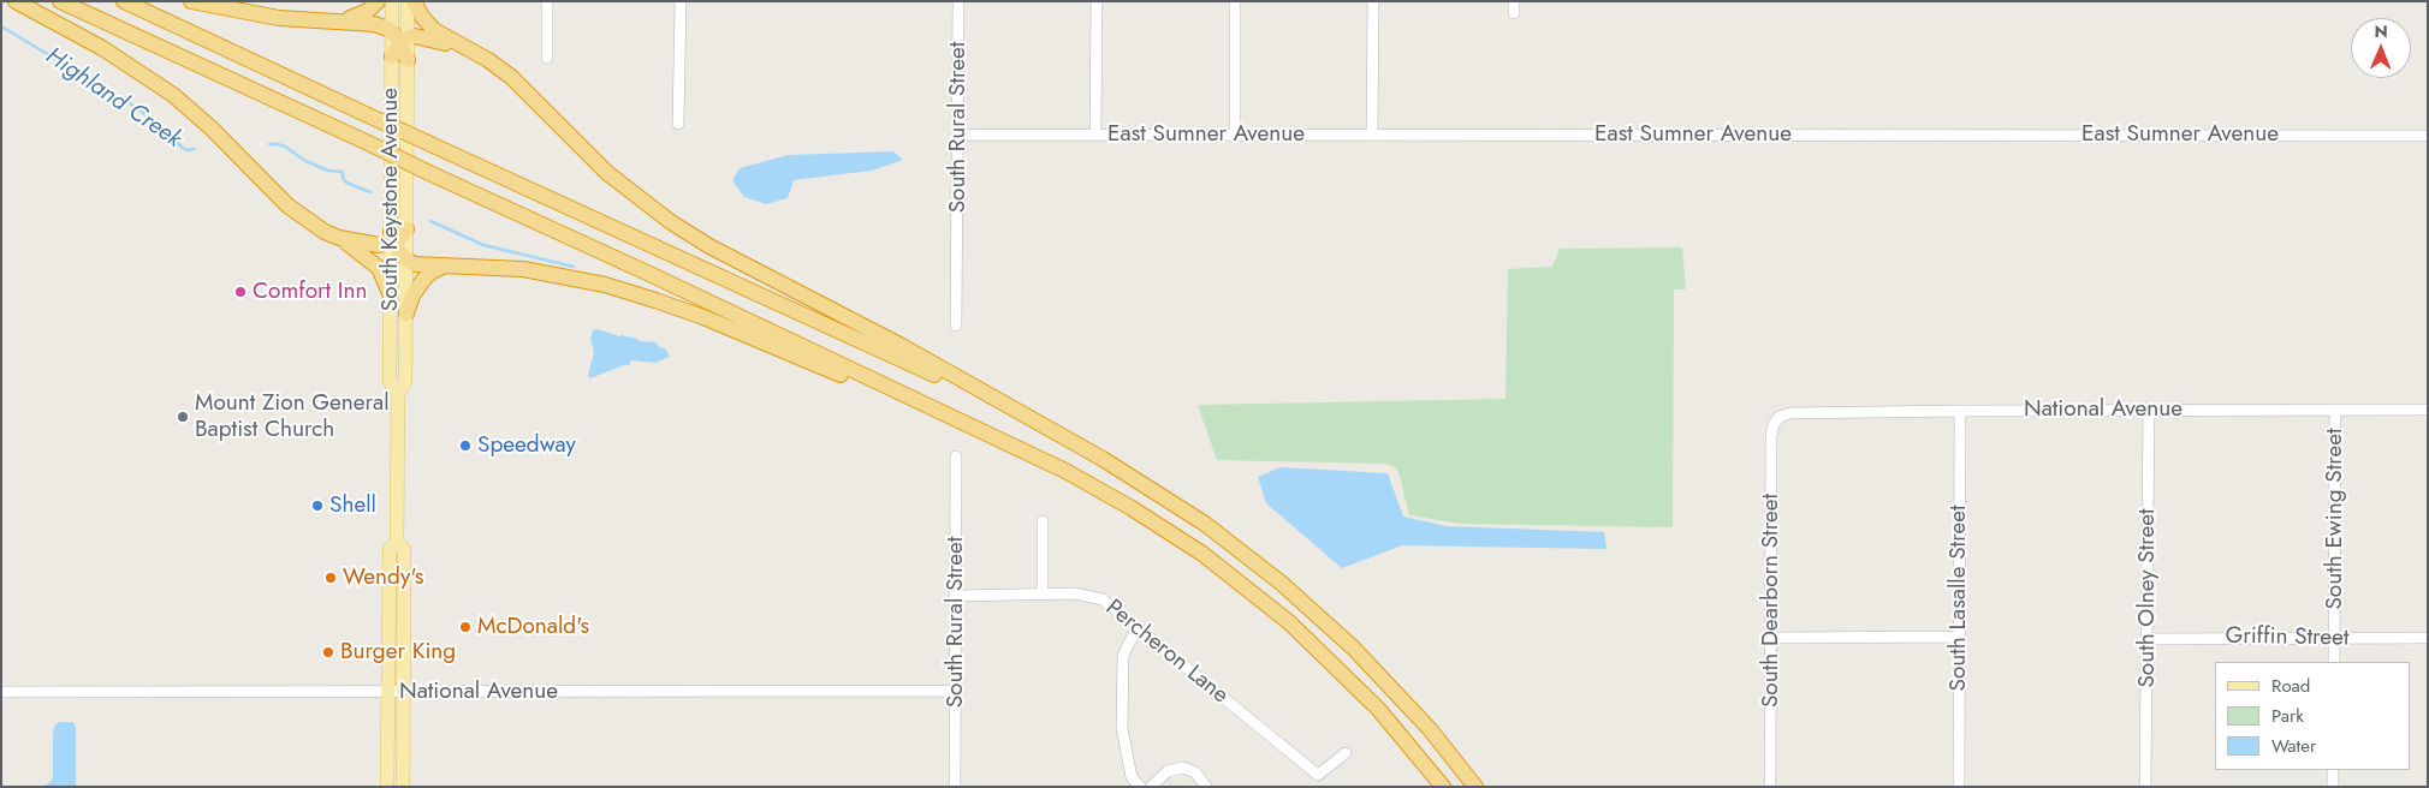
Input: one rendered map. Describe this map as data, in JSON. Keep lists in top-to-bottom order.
{
  "streets": {
    "main road": ["South Keystone Avenue"],
    "street": [
      "South Rural Street",
      "East Sumner Avenue",
      "National Avenue",
      "South Ewing Street",
      "South Lasalle Street",
      "South Olney Street",
      "South Dearborn Street",
      "Griffin Street",
      "Percheron Lane"
    ]
  },
  "crossings": [
    ["South Rural Street", "East Sumner Avenue"],
    ["South Rural Street", "National Avenue"],
    ["South Rural Street", "Percheron Lane"],
    ["South Keystone Avenue", "National Avenue"],
    ["National Avenue", "South Ewing Street"],
    ["National Avenue", "South Lasalle Street"],
    ["National Avenue", "South Olney Street"],
    ["National Avenue", "South Dearborn Street"],
    ["South Ewing Street", "Griffin Street"],
    ["South Olney Street", "Griffin Street"]
  ],
  "water": ["Highland Creek"],
  "places": [
    "Comfort Inn",
    "Mount Zion General Baptist Church",
    "Speedway",
    "Shell",
    "Wendy's",
    "McDonald's",
    "Burger King"
  ],
  "legend": ["Road", "Park", "Water"],
  "north": "top"
}
